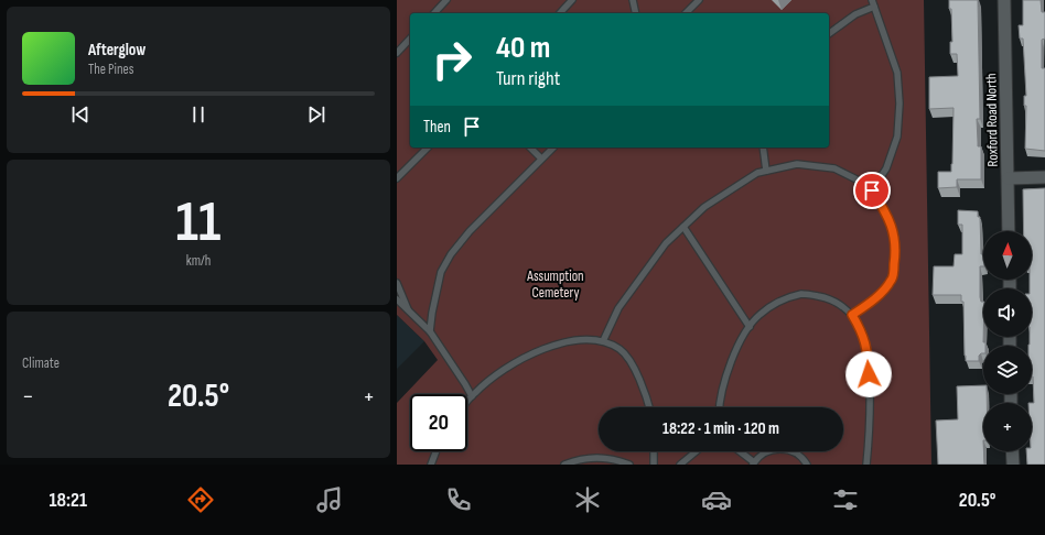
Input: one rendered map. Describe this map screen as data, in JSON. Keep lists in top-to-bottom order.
{
  "streets": {
    "street": ["Roxford Road North"]
  },
  "parks": ["Assumption Cemetery"],
  "north": "top",
  "page": {
    "turn": ["40 m", "Turn right"],
    "song": ["Afterglow", "The Pines"],
    "then": "Then",
    "tile": [
      ["11", "km/h"],
      "Climate"
    ],
    "map_buttons": "+",
    "heat": ["−", "20.5°", "+"],
    "limit": "20",
    "trip": "18:22 · 1 min · 120 m",
    "tabs": ["18:21", "20.5°"]
  }
}
